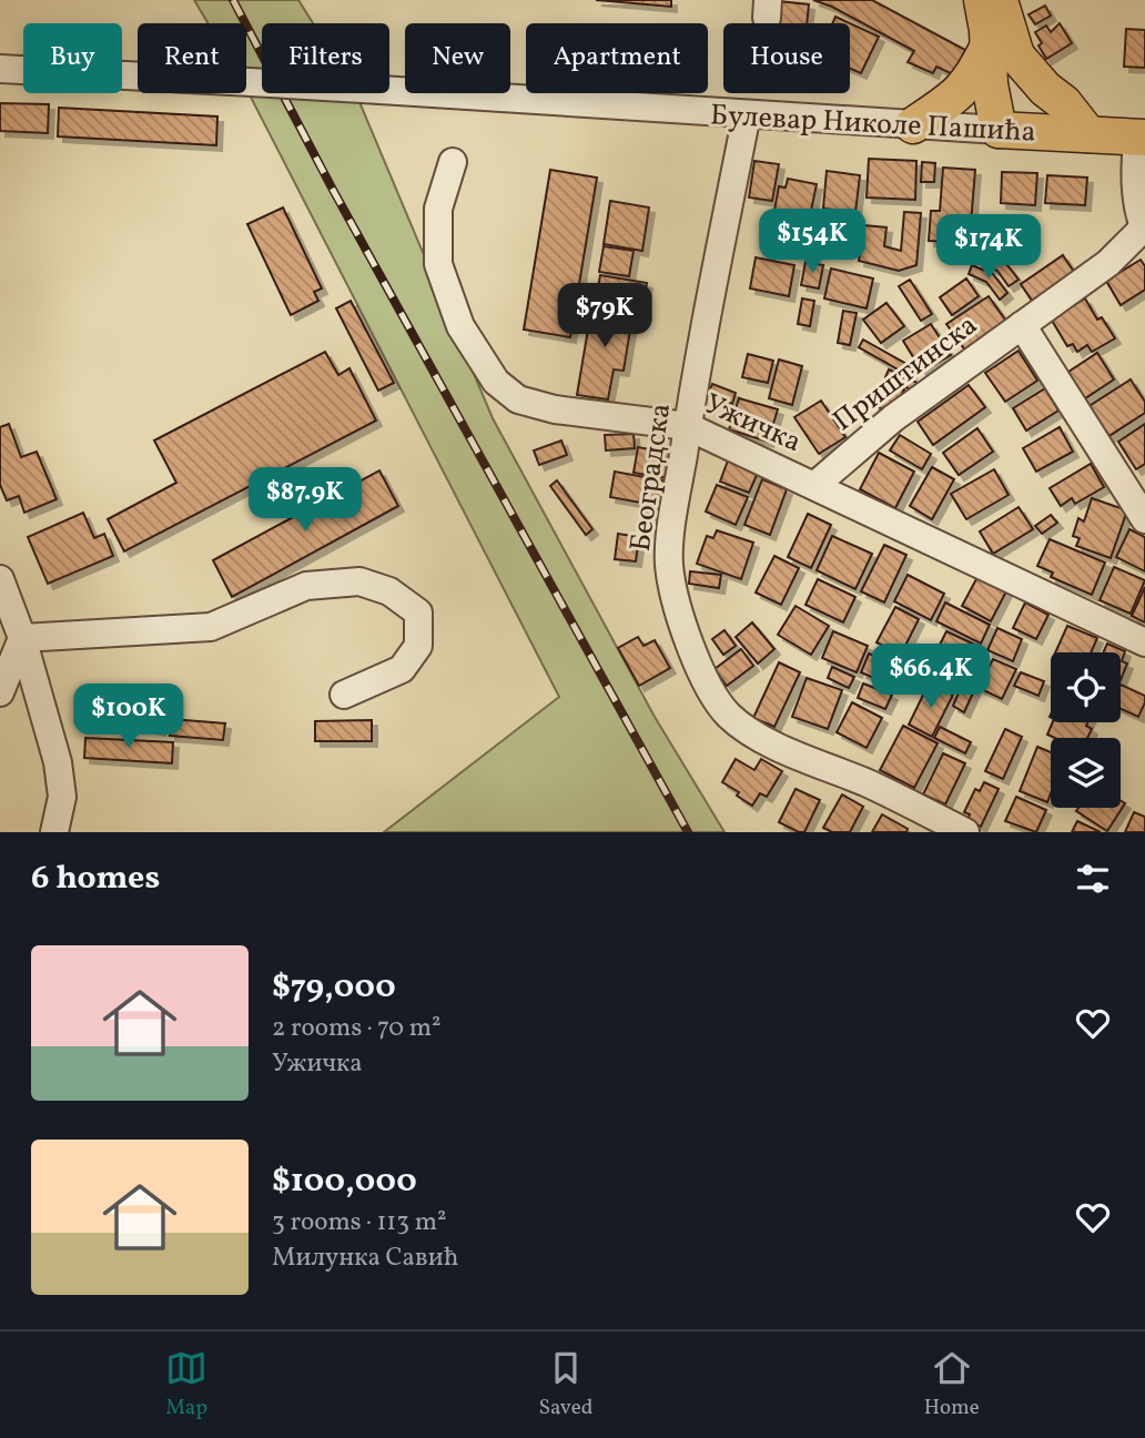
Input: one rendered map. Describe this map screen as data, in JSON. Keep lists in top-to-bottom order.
{
  "streets": {
    "main road": ["Булевар Николе Пашића"],
    "street": ["Приштинска", "Ужичка", "Београдска"]
  },
  "crossings": [
    ["Булевар Николе Пашића", "Београдска"],
    ["Приштинска", "Ужичка"],
    ["Ужичка", "Београдска"]
  ],
  "page": {
    "chip": [
      "Buy",
      "Rent",
      "Filters",
      "New",
      "Apartment",
      "House"
    ],
    "price": [
      "$154K",
      "$174K",
      "$79K",
      "$87.9K",
      "$66.4K",
      "$100K"
    ],
    "heading": "6 homes",
    "list": [
      {
        "name": "$79,000",
        "note": "2 rooms · 70 m² · Ужичка"
      },
      {
        "name": "$100,000",
        "note": "3 rooms · 113 m² · Милунка Савић"
      }
    ],
    "tabs": ["Map", "Saved", "Home"]
  }
}
